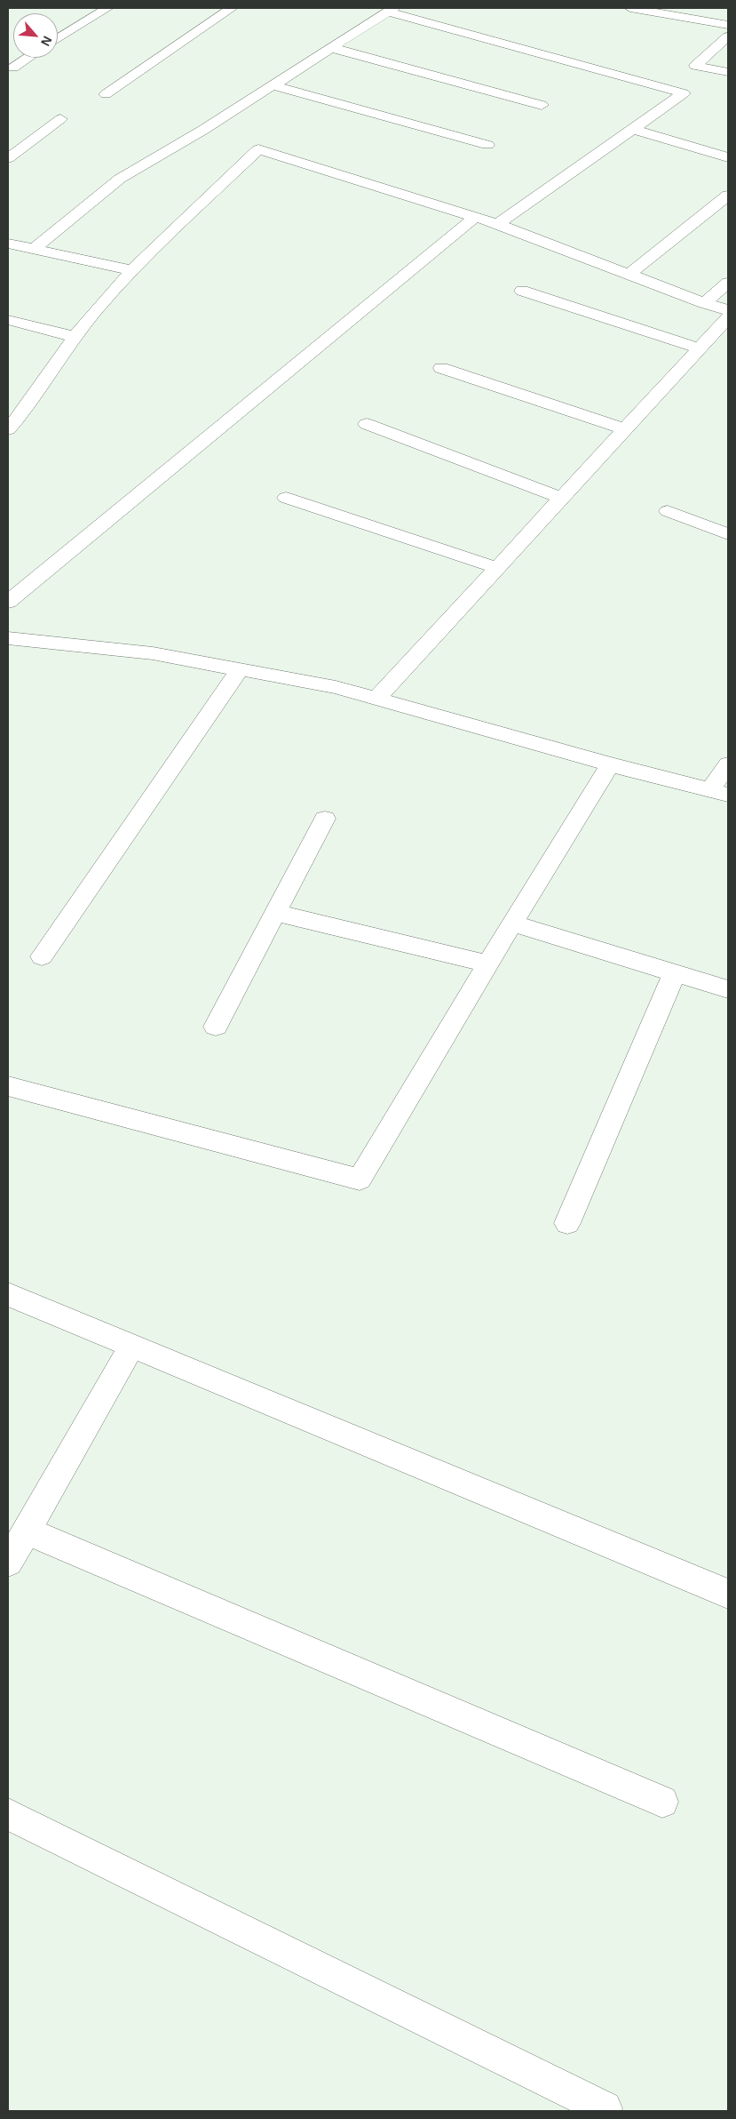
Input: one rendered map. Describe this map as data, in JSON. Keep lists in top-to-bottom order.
{
  "north": "bottom right"
}
